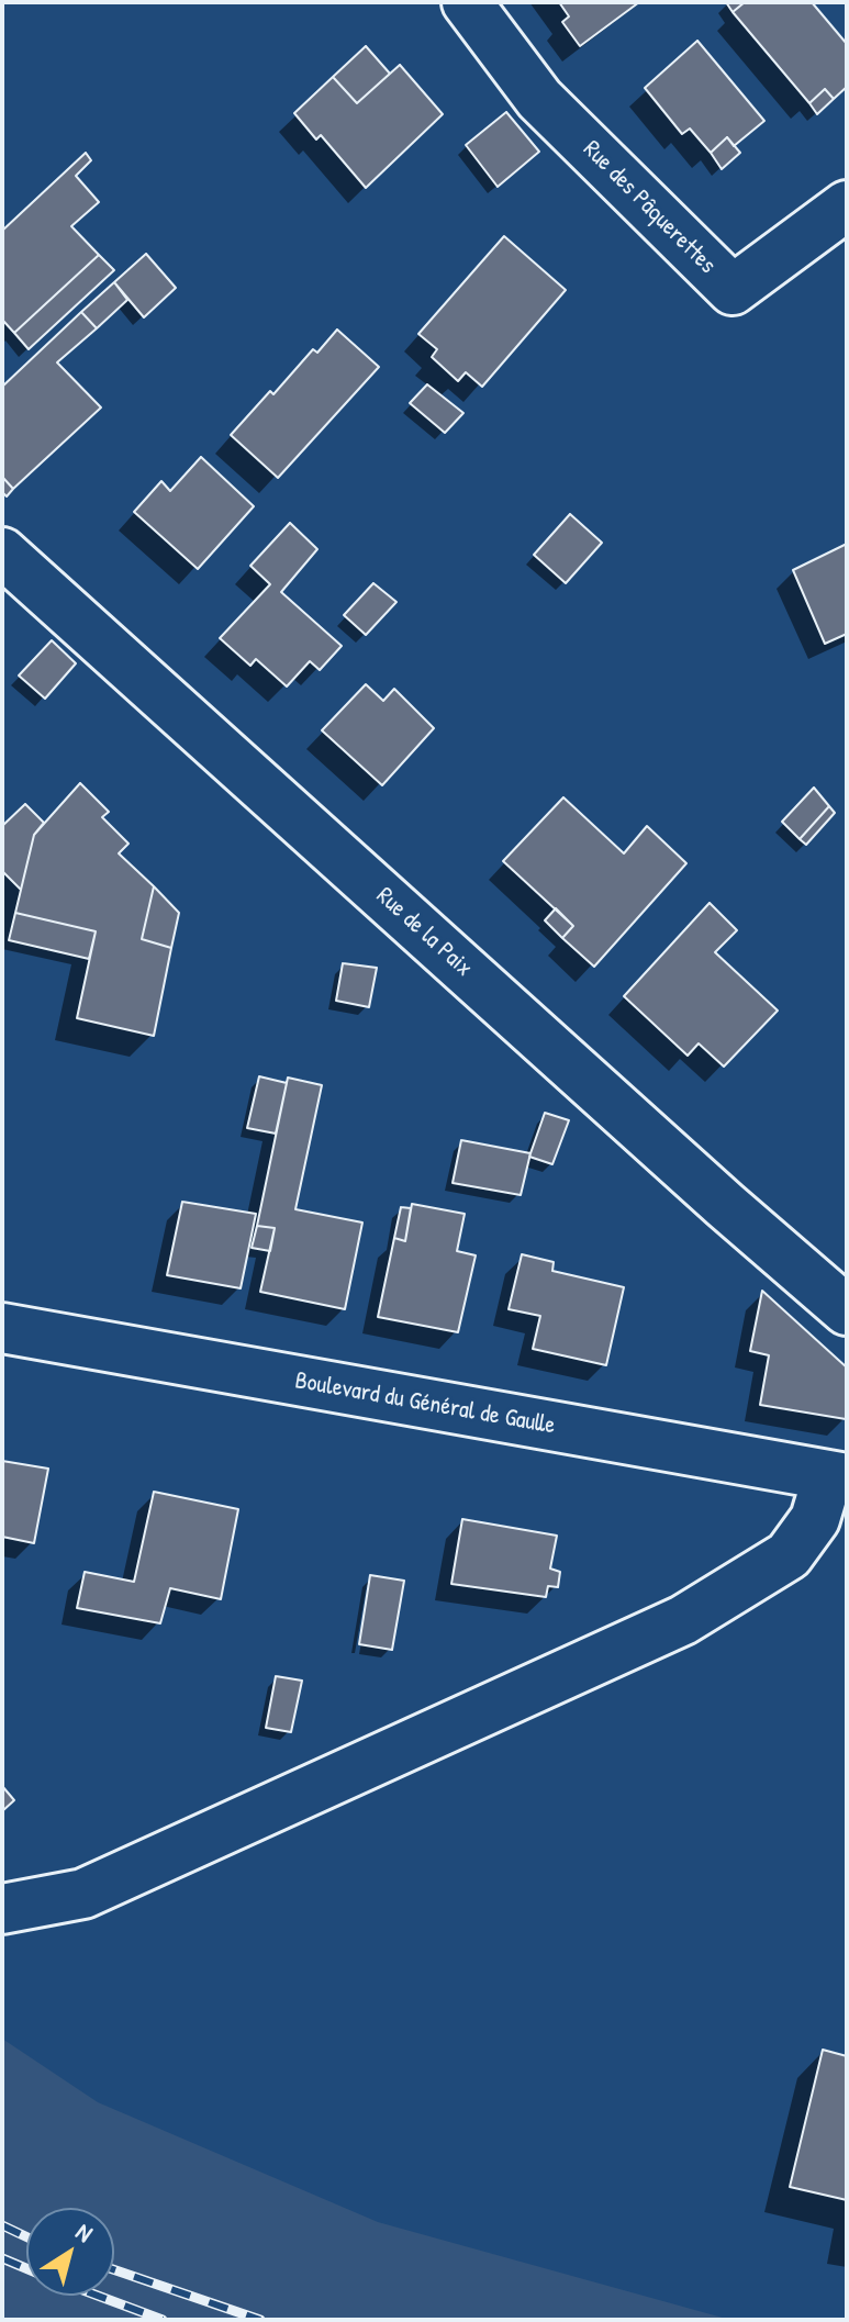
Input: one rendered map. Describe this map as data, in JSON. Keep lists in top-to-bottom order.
{
  "streets": {
    "street": ["Rue des Pâquerettes", "Rue de la Paix", "Boulevard du Général de Gaulle"]
  },
  "north": "top right"
}
